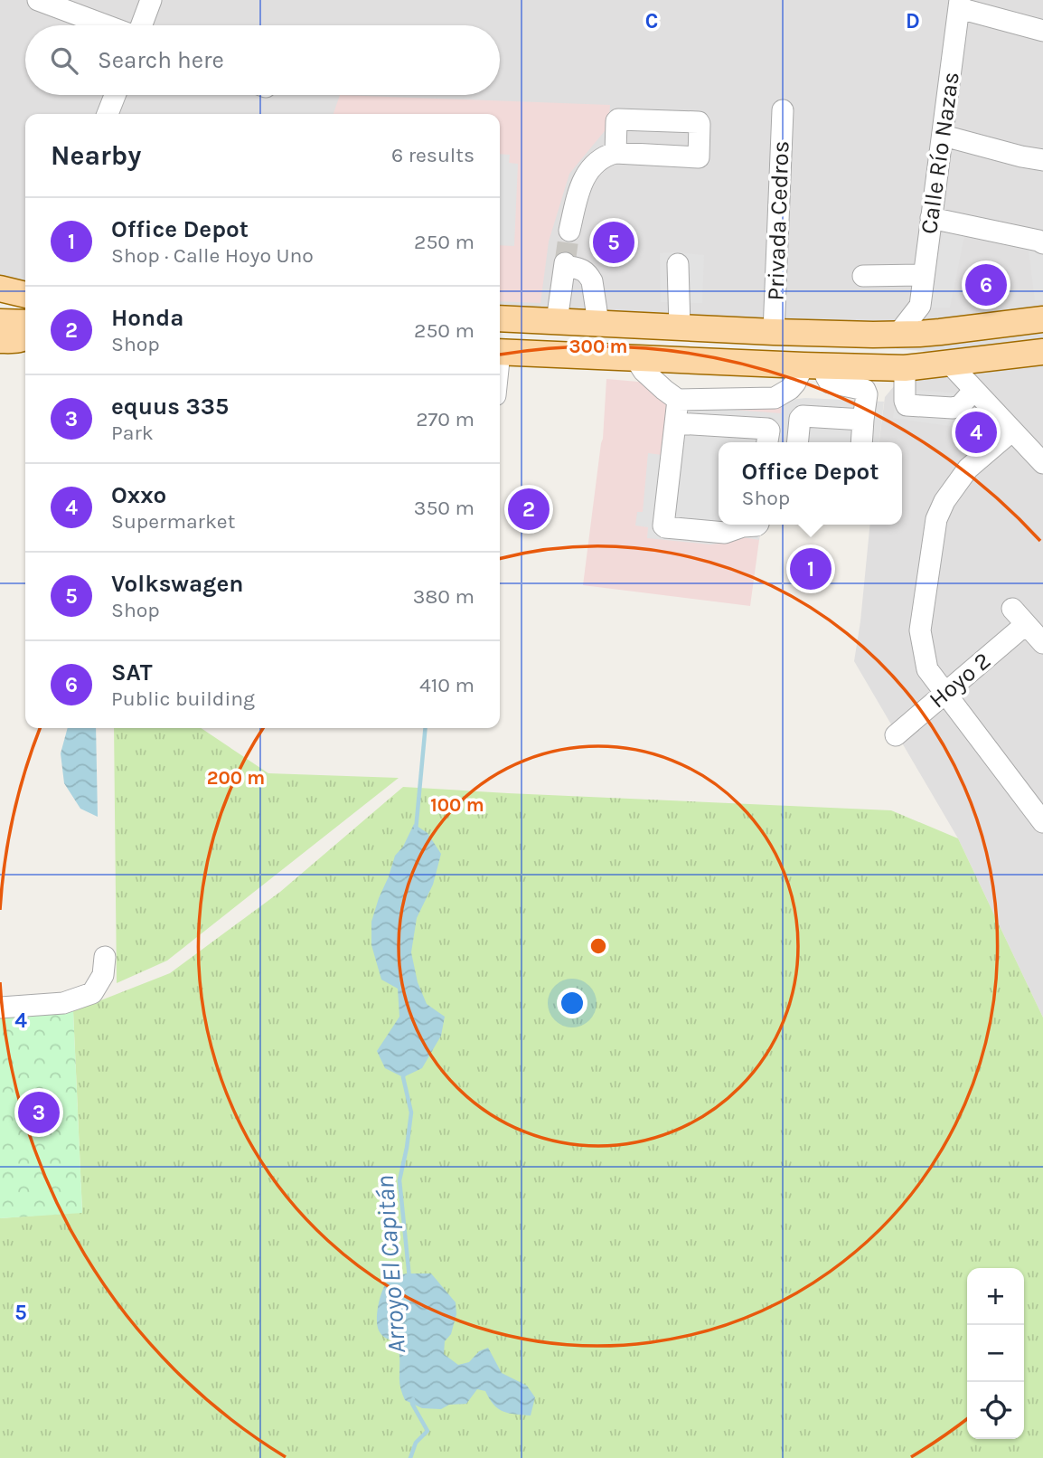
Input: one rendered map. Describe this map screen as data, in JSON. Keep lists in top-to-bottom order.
{
  "streets": {
    "street": ["Calle Río Nazas", "Privada Cedros", "Hoyo 2"]
  },
  "water": ["Arroyo El Capitán"],
  "page": {
    "search": "Search here",
    "heading": ["Nearby", "6 results"],
    "list": [
      {
        "mark": "1",
        "name": "Office Depot",
        "note": "Shop · Calle Hoyo Uno",
        "value": "250 m"
      },
      {
        "mark": "2",
        "name": "Honda",
        "note": "Shop",
        "value": "250 m"
      },
      {
        "mark": "3",
        "name": "equus 335",
        "note": "Park",
        "value": "270 m"
      },
      {
        "mark": "4",
        "name": "Oxxo",
        "note": "Supermarket",
        "value": "350 m"
      },
      {
        "mark": "5",
        "name": "Volkswagen",
        "note": "Shop",
        "value": "380 m"
      },
      {
        "mark": "6",
        "name": "SAT",
        "note": "Public building",
        "value": "410 m"
      }
    ],
    "pins": [
      "5",
      "6",
      "4",
      "2",
      "1",
      "3"
    ],
    "popup": ["Office Depot", "Shop"],
    "map_buttons": ["+", "−"]
  },
  "grid": {
    "columns": ["C", "D"],
    "rows": ["4", "5"]
  },
  "rings": ["300 m", "200 m", "100 m"]
}
